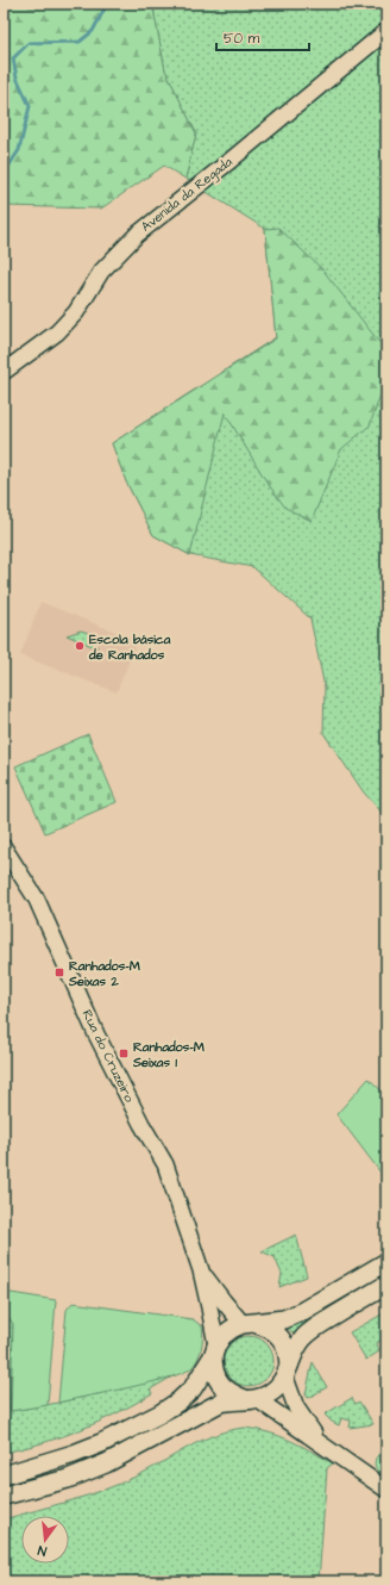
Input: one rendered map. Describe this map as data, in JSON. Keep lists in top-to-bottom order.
{
  "streets": {
    "street": ["Avenida da Regada", "Rua do Cruzeiro"]
  },
  "places": {
    "other": ["Escola básica de Ranhados"],
    "transit": ["Ranhados-M Seixas 2", "Ranhados-M Seixas 1"]
  },
  "scale_bar": "50 m",
  "north": "bottom"
}
